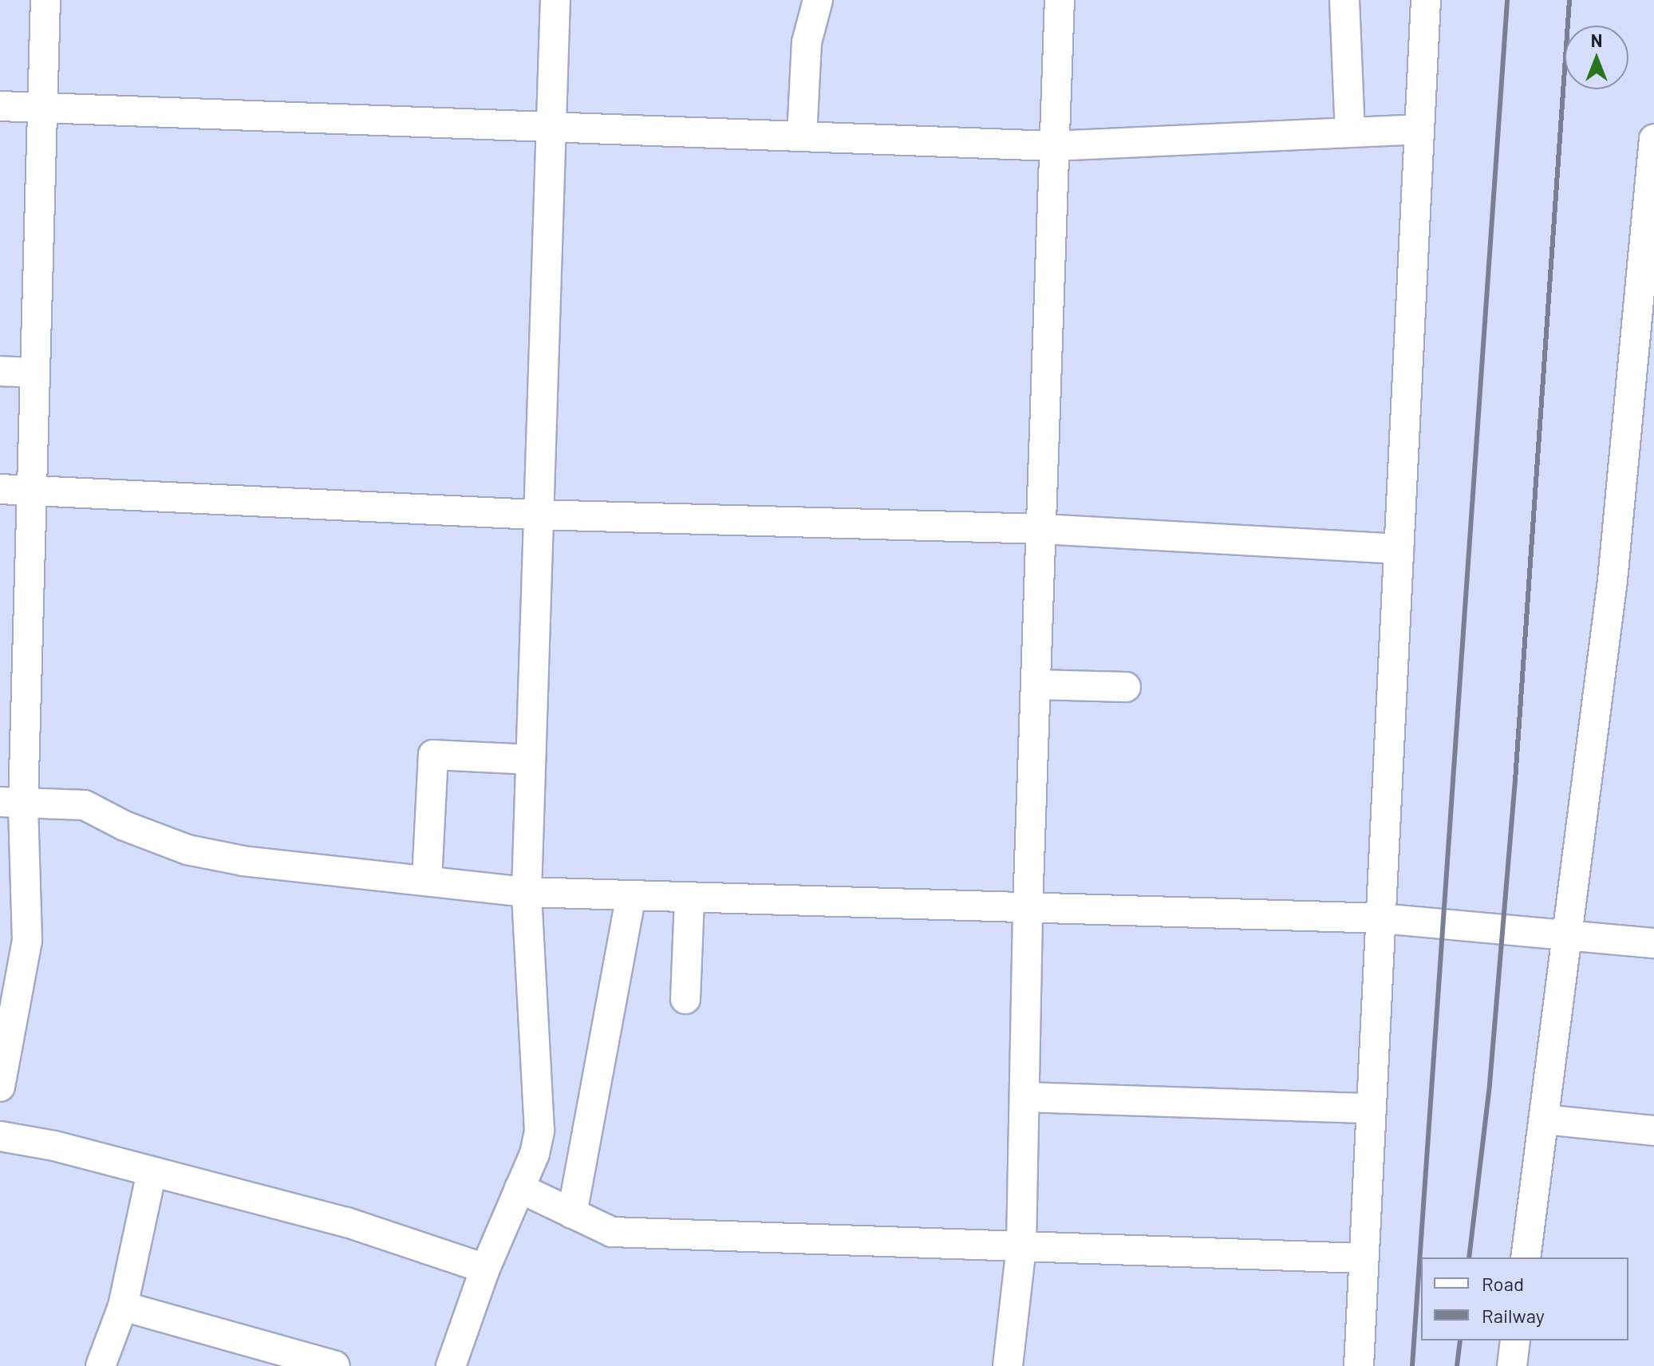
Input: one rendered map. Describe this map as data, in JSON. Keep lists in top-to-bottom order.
{
  "legend": ["Road", "Railway"],
  "north": "top"
}
